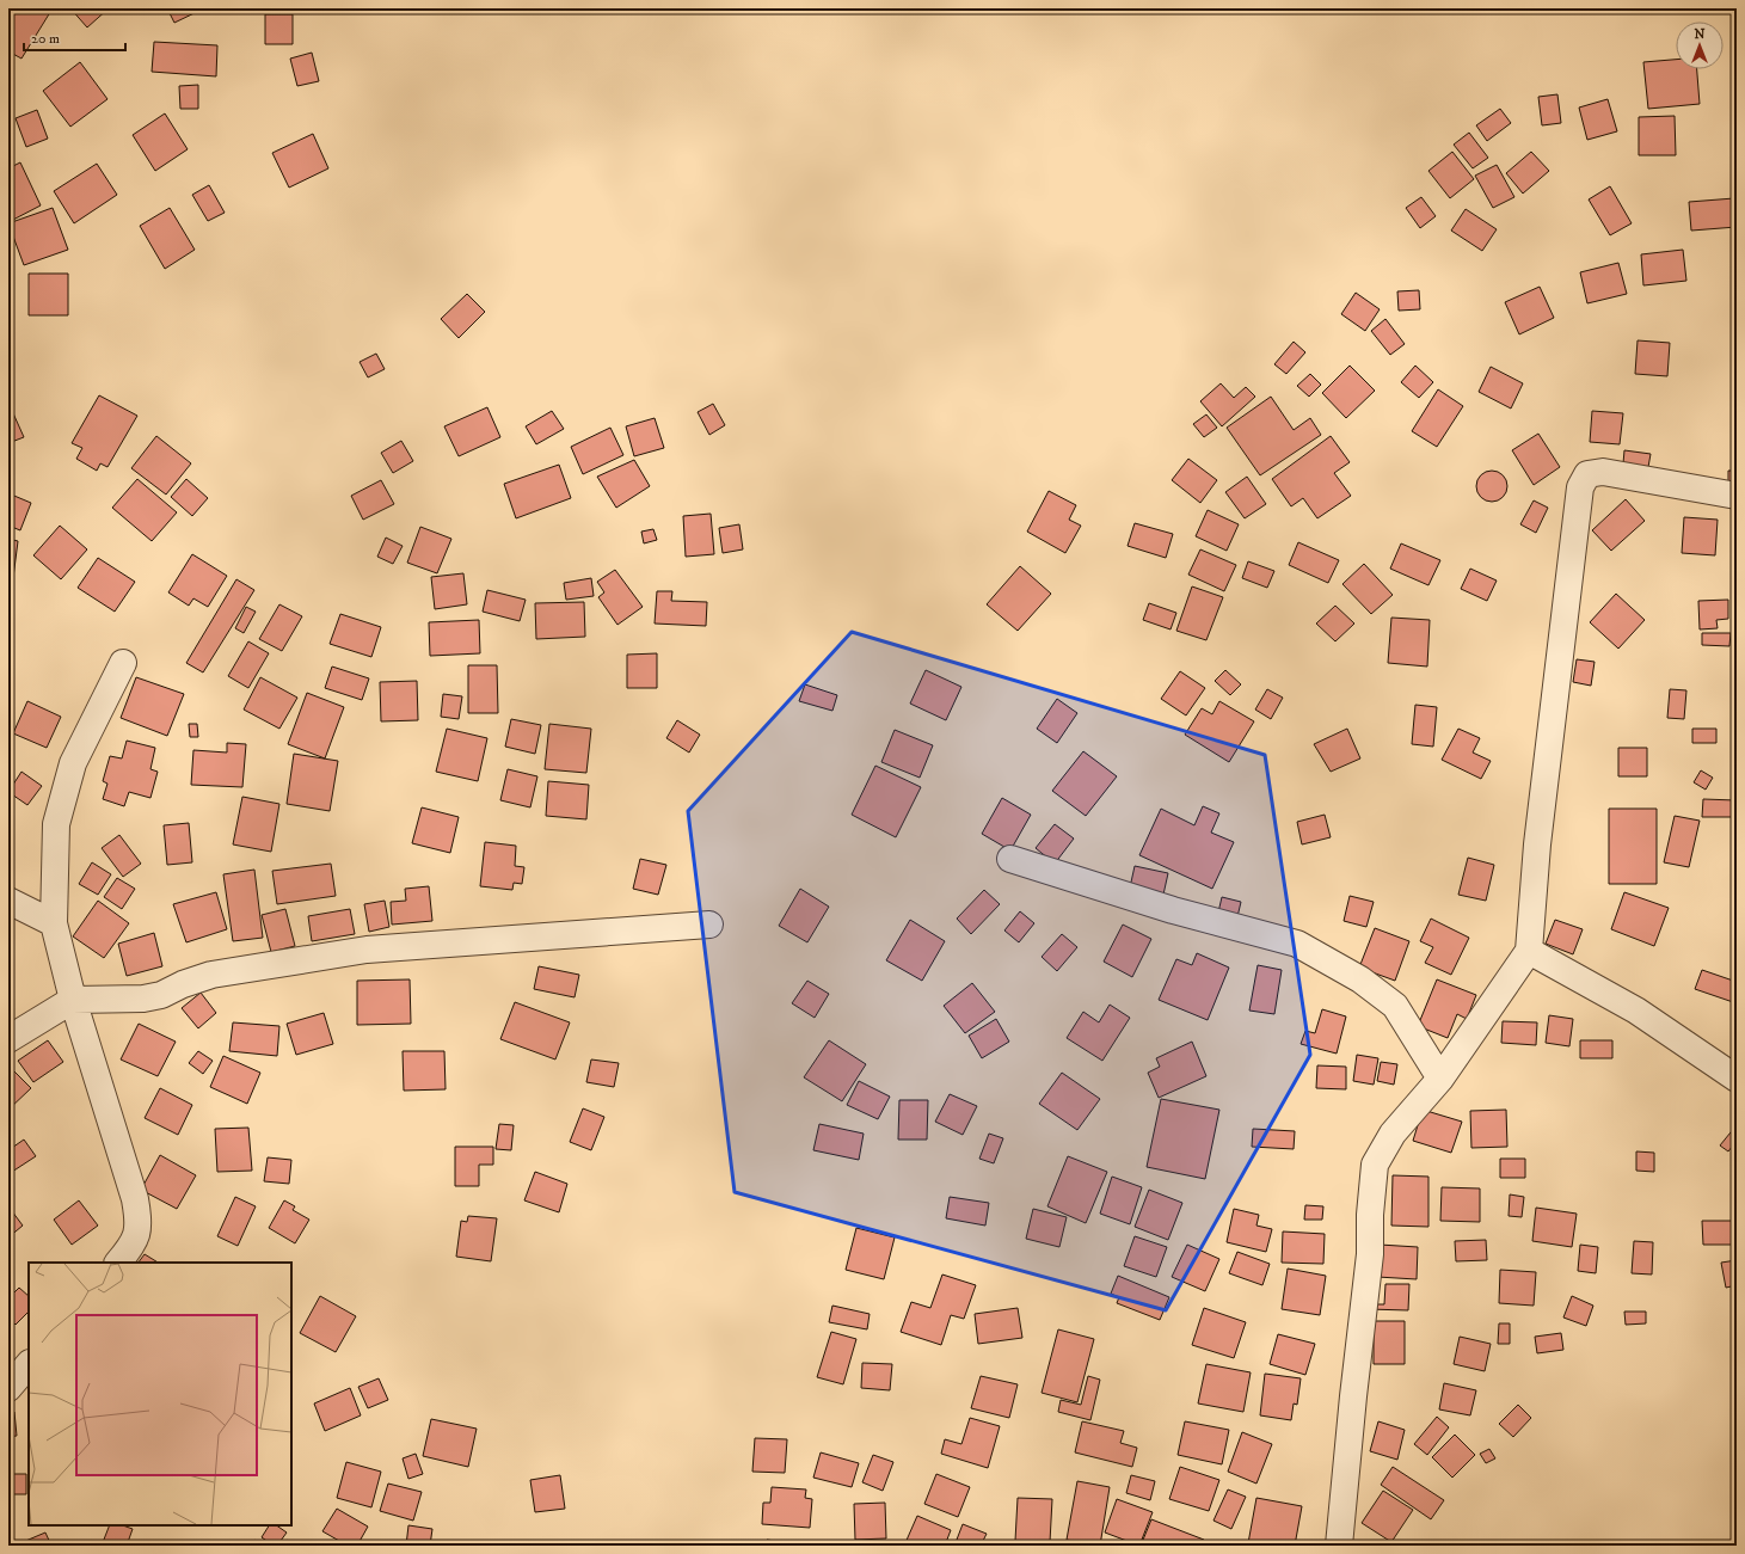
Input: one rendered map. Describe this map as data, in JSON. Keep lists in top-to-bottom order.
{
  "scale_bar": "20 m",
  "north": "top"
}
